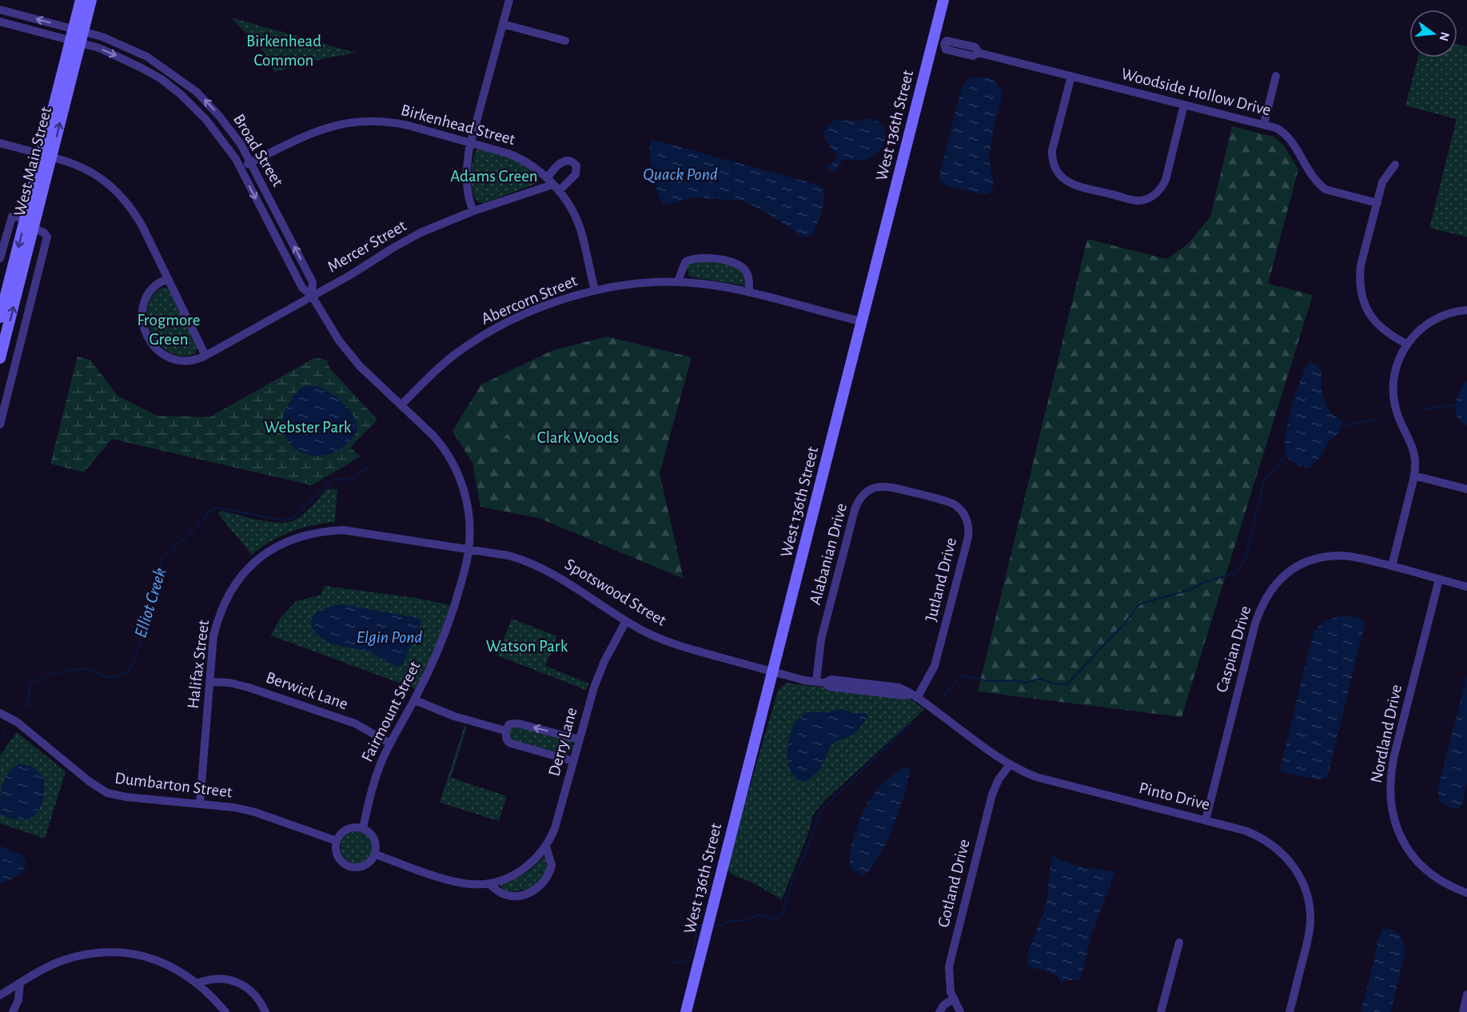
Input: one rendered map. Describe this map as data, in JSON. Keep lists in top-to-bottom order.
{
  "streets": {
    "street": [
      "Woodside Hollow Drive",
      "Birkenhead Street",
      "West 136th Street",
      "Broad Street",
      "West Main Street",
      "Mercer Street",
      "Abercorn Street",
      "Alabanian Drive",
      "Jutland Drive",
      "Spotswood Street",
      "Caspian Drive",
      "Halifax Street",
      "Berwick Lane",
      "Fairmount Street",
      "Nordland Drive",
      "Derry Lane",
      "Dumbarton Street",
      "Pinto Drive",
      "Gotland Drive"
    ]
  },
  "crossings": [
    ["Woodside Hollow Drive", "West 136th Street"],
    ["Birkenhead Street", "Broad Street"],
    ["Birkenhead Street", "Mercer Street"],
    ["Birkenhead Street", "Abercorn Street"],
    ["West 136th Street", "Abercorn Street"],
    ["West 136th Street", "Spotswood Street"],
    ["West 136th Street", "Pinto Drive"],
    ["Broad Street", "West Main Street"],
    ["Broad Street", "Mercer Street"],
    ["Broad Street", "Abercorn Street"],
    ["Broad Street", "Fairmount Street"],
    ["Abercorn Street", "Fairmount Street"],
    ["Alabanian Drive", "Jutland Drive"],
    ["Alabanian Drive", "Pinto Drive"],
    ["Jutland Drive", "Pinto Drive"],
    ["Spotswood Street", "Halifax Street"],
    ["Spotswood Street", "Fairmount Street"],
    ["Spotswood Street", "Derry Lane"],
    ["Spotswood Street", "Pinto Drive"],
    ["Caspian Drive", "Nordland Drive"],
    ["Caspian Drive", "Pinto Drive"],
    ["Halifax Street", "Berwick Lane"],
    ["Halifax Street", "Fairmount Street"],
    ["Halifax Street", "Dumbarton Street"],
    ["Berwick Lane", "Fairmount Street"],
    ["Fairmount Street", "Dumbarton Street"],
    ["Pinto Drive", "Gotland Drive"]
  ],
  "water": ["Quack Pond", "Elliot Creek", "Elgin Pond"],
  "parks": [
    "Birkenhead Common",
    "Adams Green",
    "Frogmore Green",
    "Webster Park",
    "Clark Woods",
    "Watson Park"
  ],
  "north": "right"
}
